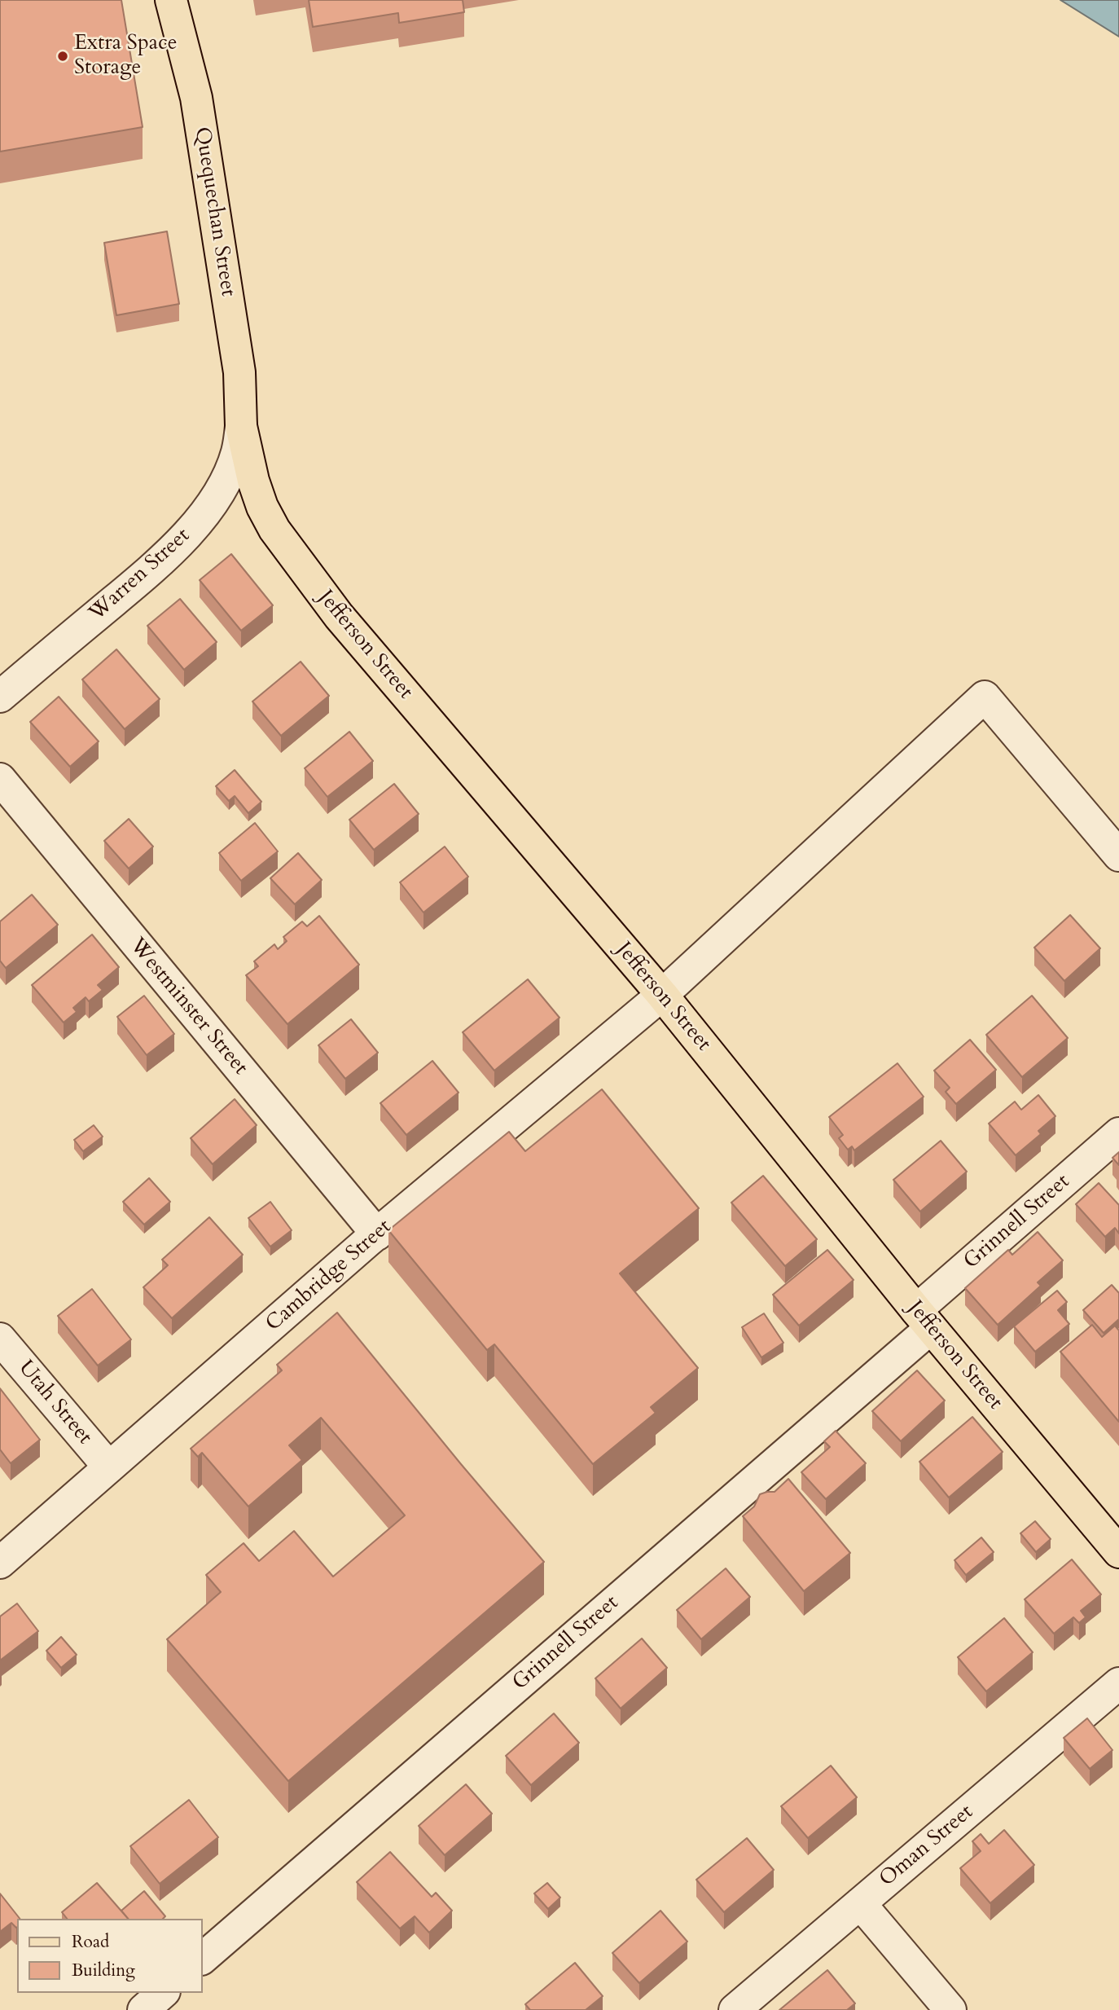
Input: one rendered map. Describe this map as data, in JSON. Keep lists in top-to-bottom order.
{
  "streets": {
    "main road": ["Quequechan Street", "Jefferson Street"],
    "street": [
      "Warren Street",
      "Westminster Street",
      "Grinnell Street",
      "Cambridge Street",
      "Utah Street",
      "Oman Street"
    ]
  },
  "crossings": [
    ["Quequechan Street", "Warren Street"],
    ["Quequechan Street", "Jefferson Street"],
    ["Warren Street", "Jefferson Street"],
    ["Jefferson Street", "Grinnell Street"],
    ["Jefferson Street", "Cambridge Street"],
    ["Westminster Street", "Cambridge Street"],
    ["Cambridge Street", "Utah Street"]
  ],
  "places": ["Extra Space Storage"],
  "legend": ["Road", "Building"]
}
